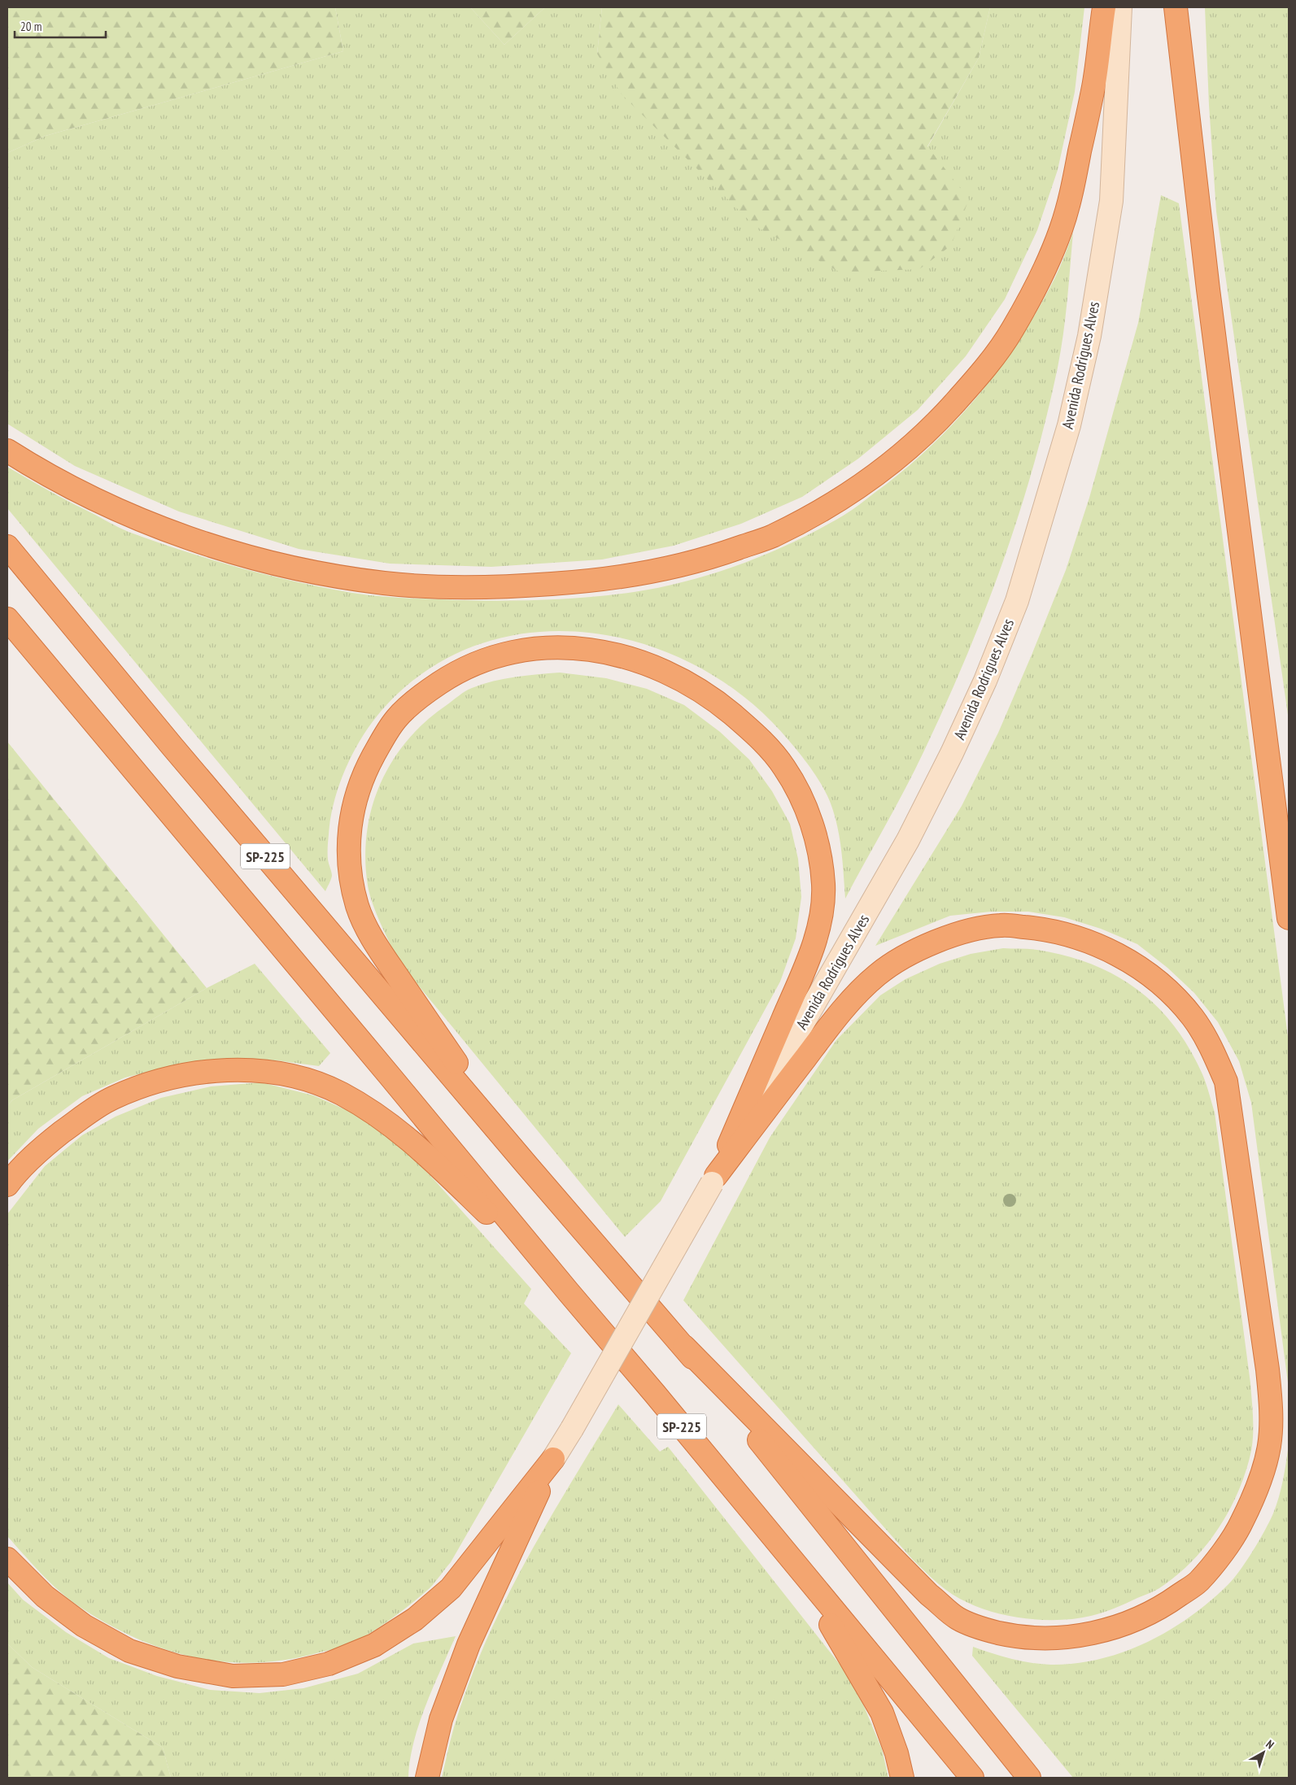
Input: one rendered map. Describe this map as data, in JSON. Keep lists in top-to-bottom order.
{
  "streets": {
    "highway": ["SP-225"],
    "main road": ["Avenida Rodrigues Alves"]
  },
  "scale_bar": "20 m",
  "north": "top right"
}
